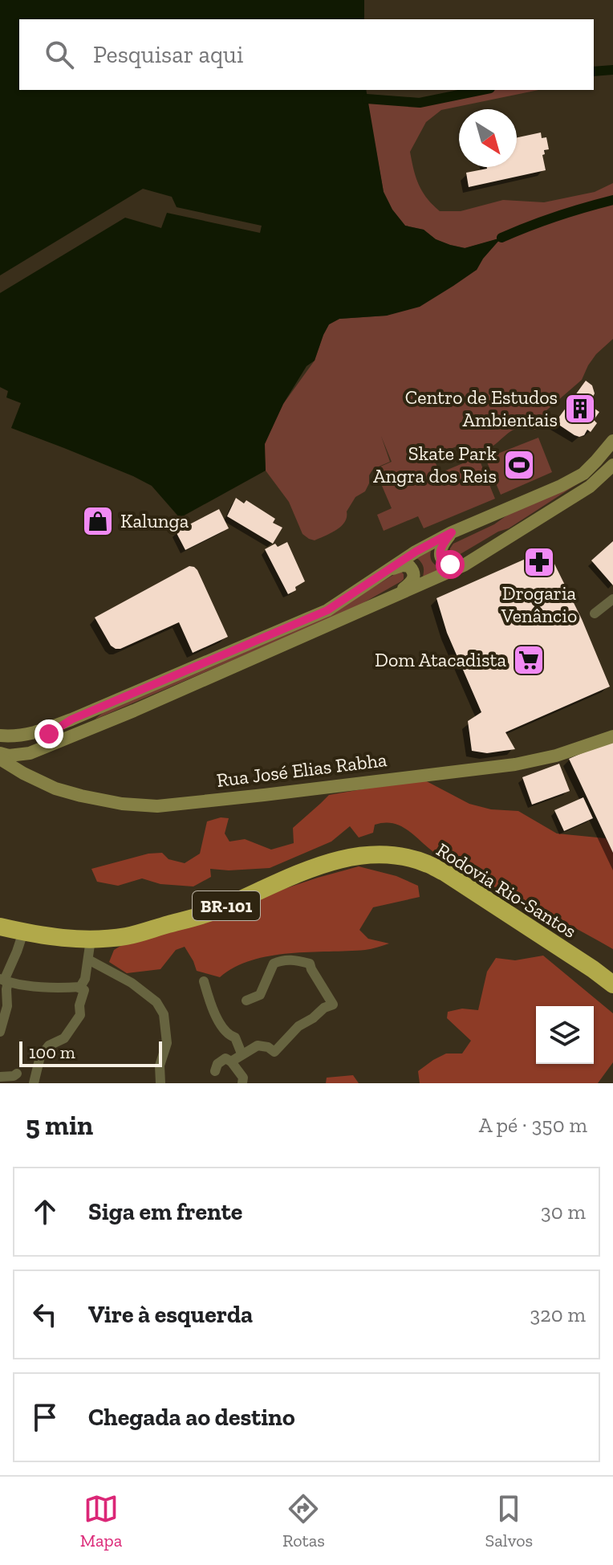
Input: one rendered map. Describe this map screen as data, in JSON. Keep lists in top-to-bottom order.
{
  "streets": {
    "highway": ["Rodovia Rio-Santos", "BR-101"],
    "main road": ["Rua José Elias Rabha"]
  },
  "places": {
    "building": ["Centro de Estudos Ambientais"],
    "sports": ["Skate Park Angra dos Reis"],
    "shop": ["Kalunga"],
    "pharmacy": ["Drogaria Venâncio"],
    "supermarket": ["Dom Atacadista"]
  },
  "scale_bar": "100 m",
  "north": "bottom right",
  "page": {
    "search": "Pesquisar aqui",
    "scale": "100 m",
    "heading": ["5 min", "A pé · 350 m"],
    "list": [
      ["Siga em frente", "30 m"],
      ["Vire à esquerda", "320 m"],
      "Chegada ao destino"
    ],
    "nav": ["Mapa", "Rotas", "Salvos"]
  }
}
